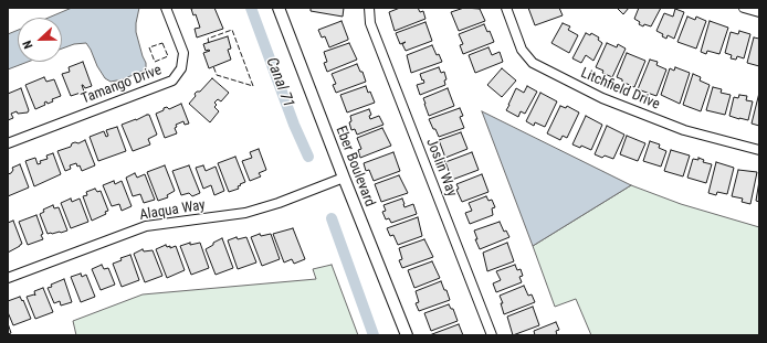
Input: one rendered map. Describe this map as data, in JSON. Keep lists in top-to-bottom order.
{
  "streets": {
    "street": [
      "Tamango Drive",
      "Litchfield Drive",
      "Eber Boulevard",
      "Joslin Way",
      "Alaqua Way"
    ]
  },
  "crossings": [
    ["Eber Boulevard", "Alaqua Way"]
  ],
  "water": ["Canal 71"],
  "north": "left"
}
